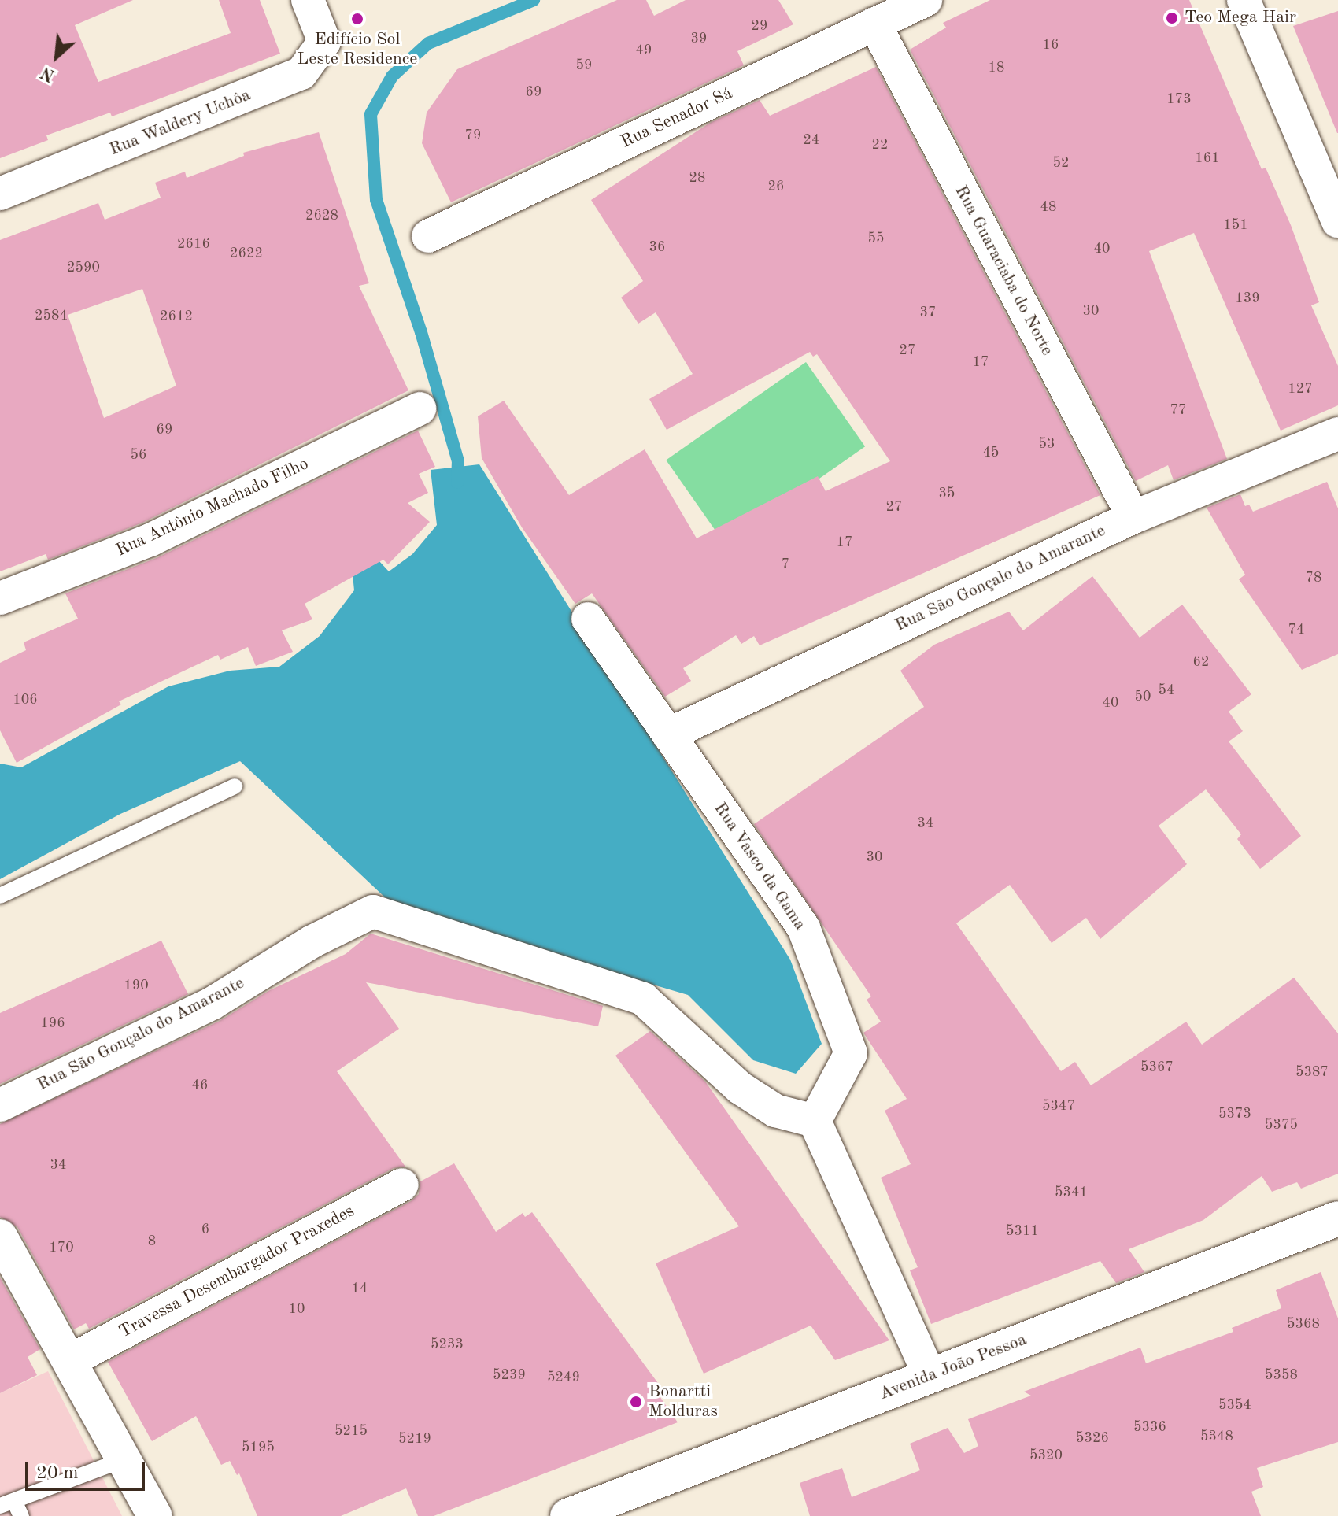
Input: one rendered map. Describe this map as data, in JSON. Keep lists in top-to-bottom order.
{
  "streets": {
    "main road": ["Avenida João Pessoa"],
    "street": [
      "Rua Senador Sá",
      "Rua Waldery Uchôa",
      "Rua Guaraciaba do Norte",
      "Rua Antônio Machado Filho",
      "Rua São Gonçalo do Amarante",
      "Rua Vasco da Gama",
      "Travessa Desembargador Praxedes"
    ]
  },
  "crossings": [
    ["Rua Senador Sá", "Rua Guaraciaba do Norte"],
    ["Rua Guaraciaba do Norte", "Rua São Gonçalo do Amarante"],
    ["Rua São Gonçalo do Amarante", "Rua Vasco da Gama"]
  ],
  "places": ["Teo Mega Hair", "Edifício Sol Leste Residence", "Bonartti Molduras"],
  "house_numbers": [
    "29",
    "39",
    "16",
    "49",
    "59",
    "18",
    "69",
    "173",
    "79",
    "24",
    "22",
    "161",
    "52",
    "28",
    "26",
    "48",
    "2628",
    "151",
    "55",
    "2616",
    "36",
    "40",
    "2622",
    "2590",
    "139",
    "30",
    "37",
    "2584",
    "2612",
    "27",
    "17",
    "127",
    "77",
    "69",
    "53",
    "45",
    "56",
    "35",
    "27",
    "17",
    "7",
    "78",
    "74",
    "62",
    "54",
    "50",
    "106",
    "40",
    "34",
    "30",
    "190",
    "196",
    "5367",
    "5387",
    "46",
    "5347",
    "5373",
    "5375",
    "34",
    "5341",
    "6",
    "5311",
    "8",
    "170",
    "14",
    "10",
    "5368",
    "5233",
    "5239",
    "5358",
    "5249",
    "5354",
    "5336",
    "5215",
    "5348",
    "5326",
    "5219",
    "5195",
    "5320"
  ],
  "scale_bar": "20 m",
  "north": "bottom left"
}
